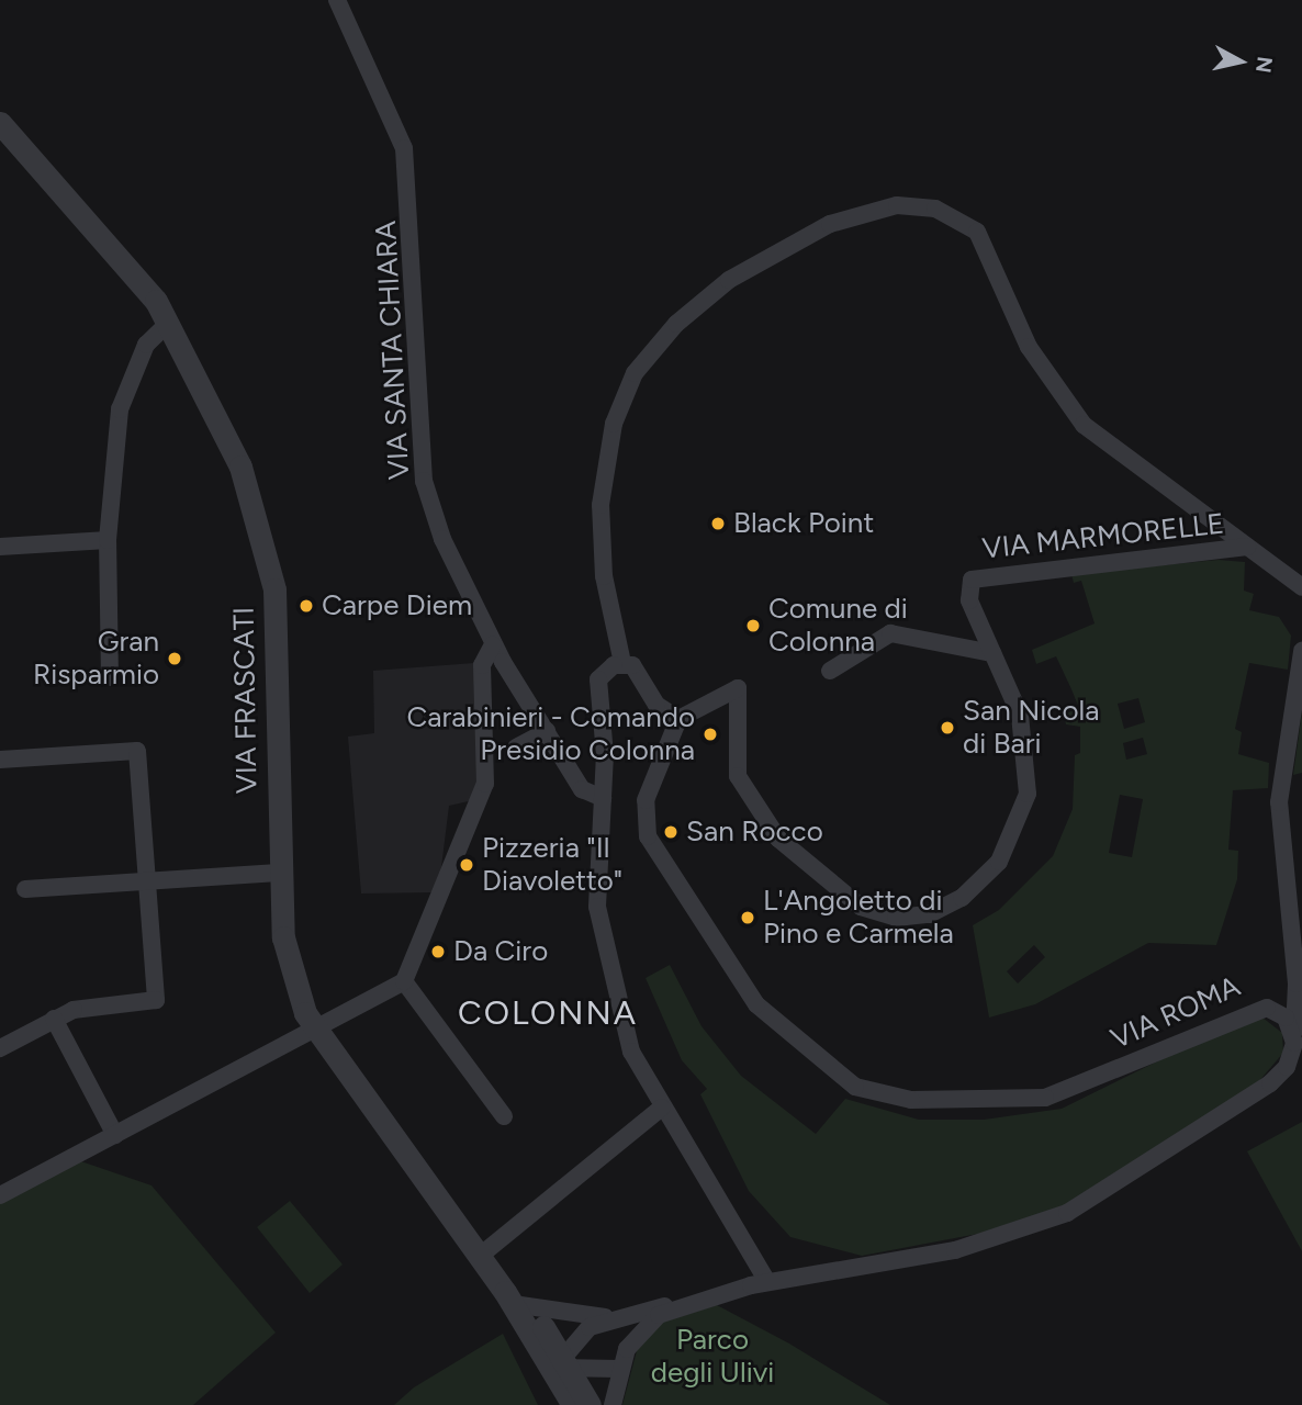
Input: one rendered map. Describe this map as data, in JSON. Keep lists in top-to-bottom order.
{
  "streets": {
    "street": [
      "VIA SANTA CHIARA",
      "VIA MARMORELLE",
      "VIA FRASCATI",
      "VIA ROMA"
    ]
  },
  "districts": ["COLONNA"],
  "parks": ["Parco degli Ulivi"],
  "places": [
    "Black Point",
    "Carpe Diem",
    "Comune di Colonna",
    "Gran Risparmio",
    "San Nicola di Bari",
    "Carabinieri - Comando Presidio Colonna",
    "San Rocco",
    "Pizzeria \"Il Diavoletto\"",
    "L'Angoletto di Pino e Carmela",
    "Da Ciro"
  ],
  "north": "right"
}
